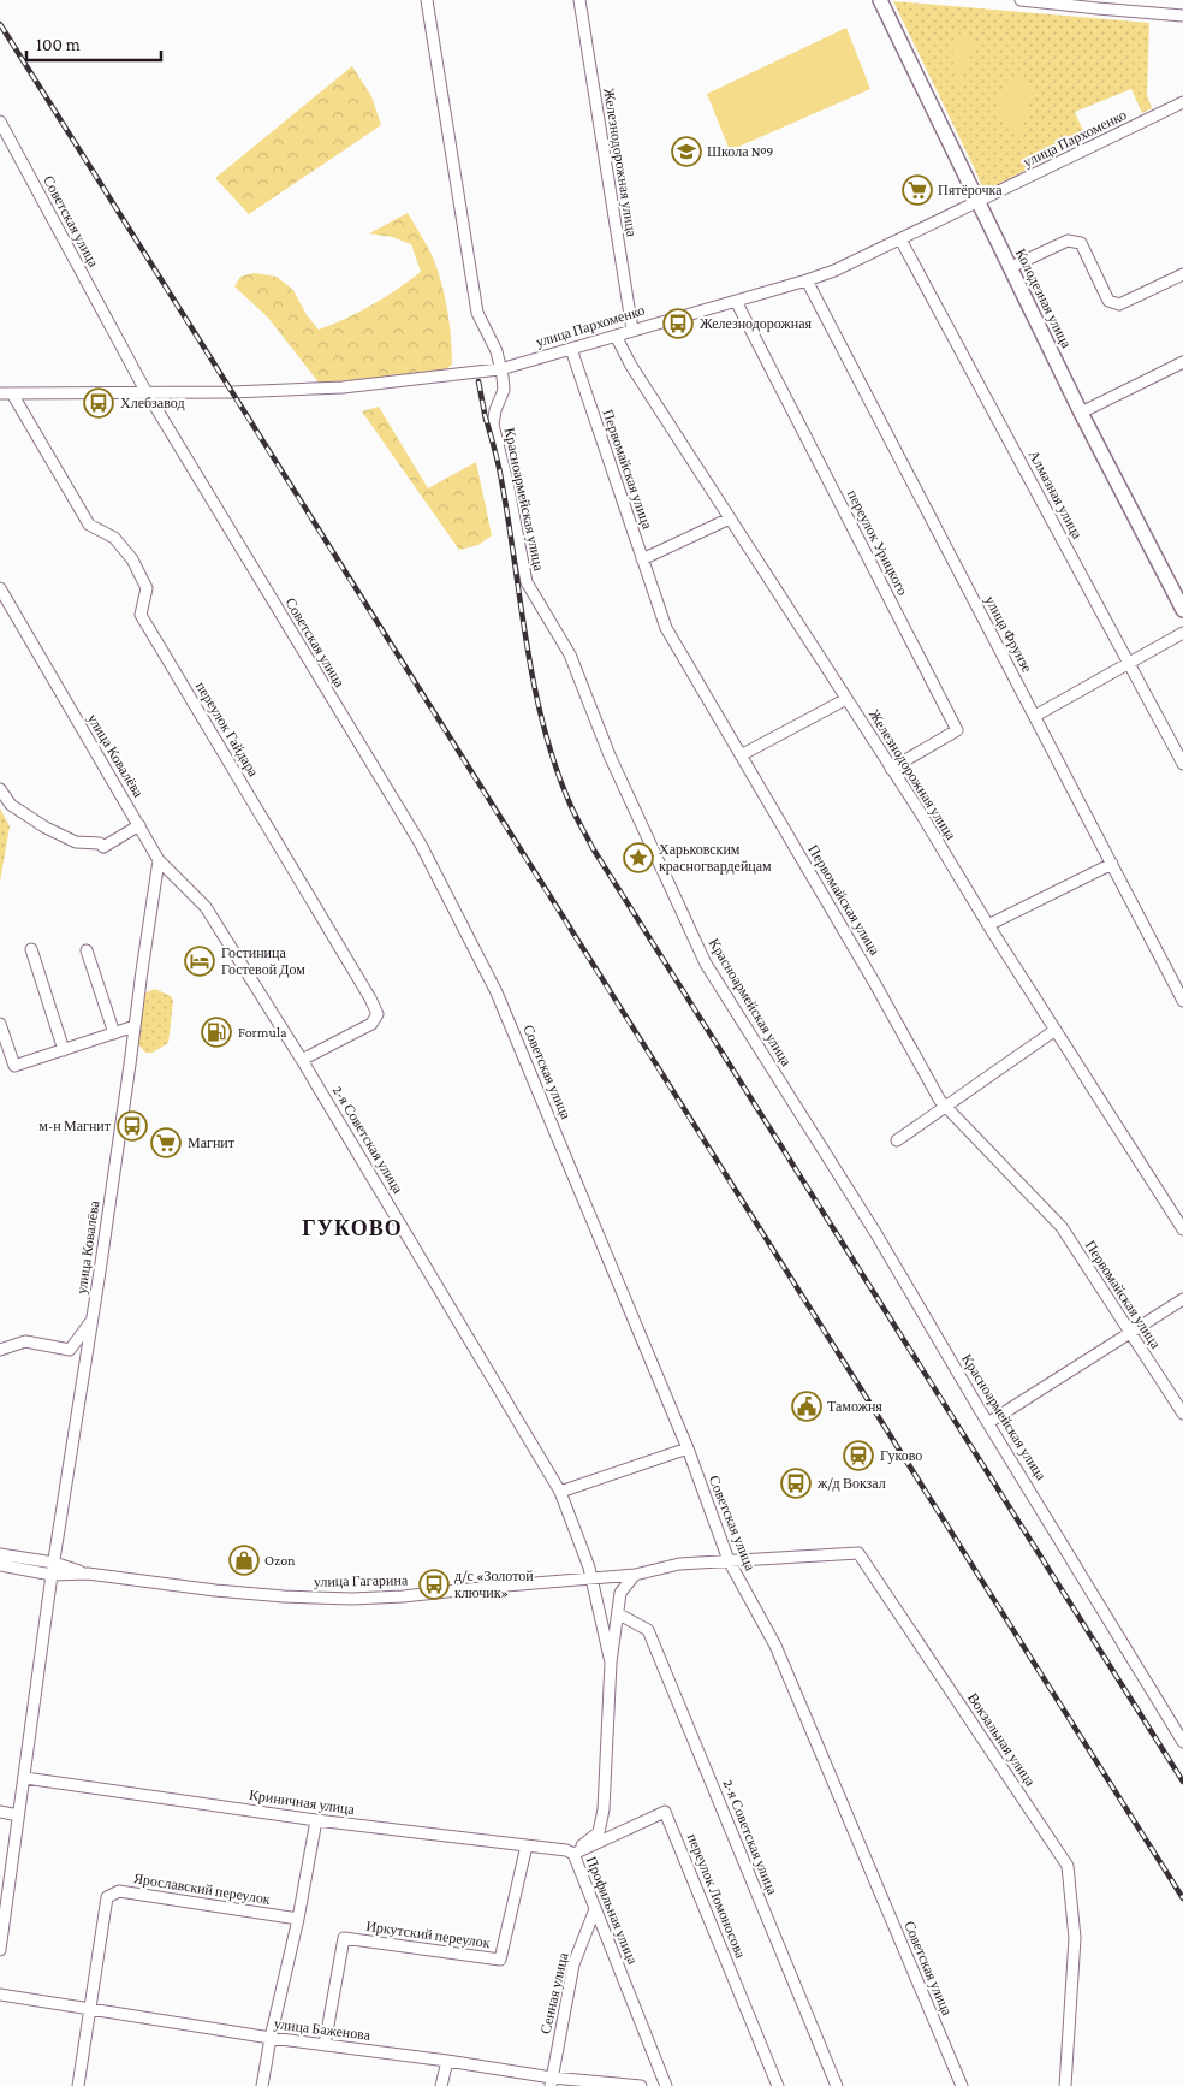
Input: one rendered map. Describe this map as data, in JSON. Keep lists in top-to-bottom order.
{
  "streets": {
    "main road": ["Колодезная улица"],
    "street": [
      "улица Пархоменко",
      "Железнодорожная улица",
      "Советская улица",
      "Первомайская улица",
      "Алмазная улица",
      "Красноармейская улица",
      "переулок Урицкого",
      "улица Фрунзе",
      "переулок Гайдара",
      "улица Ковалёва",
      "2-я Советская улица",
      "улица Гагарина",
      "Вокзальная улица",
      "Криничная улица",
      "Ярославский переулок",
      "переулок Ломоносова",
      "Профильная улица",
      "Иркутский переулок",
      "Сенная улица",
      "улица Баженова"
    ]
  },
  "crossings": [
    ["улица Пархоменко", "Железнодорожная улица"],
    ["улица Пархоменко", "Советская улица"],
    ["улица Пархоменко", "Колодезная улица"],
    ["улица Пархоменко", "Первомайская улица"],
    ["улица Пархоменко", "Алмазная улица"],
    ["улица Пархоменко", "Красноармейская улица"],
    ["улица Пархоменко", "переулок Урицкого"],
    ["улица Пархоменко", "улица Фрунзе"],
    ["улица Пархоменко", "переулок Гайдара"],
    ["Железнодорожная улица", "переулок Урицкого"],
    ["Советская улица", "улица Гагарина"],
    ["Советская улица", "Вокзальная улица"],
    ["переулок Гайдара", "2-я Советская улица"],
    ["улица Ковалёва", "2-я Советская улица"],
    ["улица Ковалёва", "улица Гагарина"],
    ["улица Ковалёва", "Криничная улица"],
    ["2-я Советская улица", "улица Гагарина"],
    ["2-я Советская улица", "Профильная улица"],
    ["улица Гагарина", "Вокзальная улица"],
    ["улица Гагарина", "Профильная улица"],
    ["Криничная улица", "переулок Ломоносова"],
    ["Криничная улица", "Профильная улица"],
    ["Криничная улица", "Иркутский переулок"],
    ["Ярославский переулок", "улица Баженова"],
    ["переулок Ломоносова", "Профильная улица"],
    ["Профильная улица", "Сенная улица"],
    ["Иркутский переулок", "улица Баженова"],
    ["Сенная улица", "улица Баженова"]
  ],
  "districts": ["ГУКОВО"],
  "places": {
    "school or university": ["Школа №9"],
    "supermarket": ["Пятёрочка", "Магнит"],
    "bus stop": [
      "Железнодорожная",
      "Хлебзавод",
      "м-н Магнит",
      "ж/д Вокзал",
      "д/с «Золотой ключик»"
    ],
    "place": ["Харьковским красногвардейцам"],
    "hotel": ["Гостиница Гостевой Дом"],
    "fuel station": ["Formula"],
    "public building": ["Таможня"],
    "station": ["Гуково"],
    "shop": ["Ozon"]
  },
  "scale_bar": "100 m"
}
